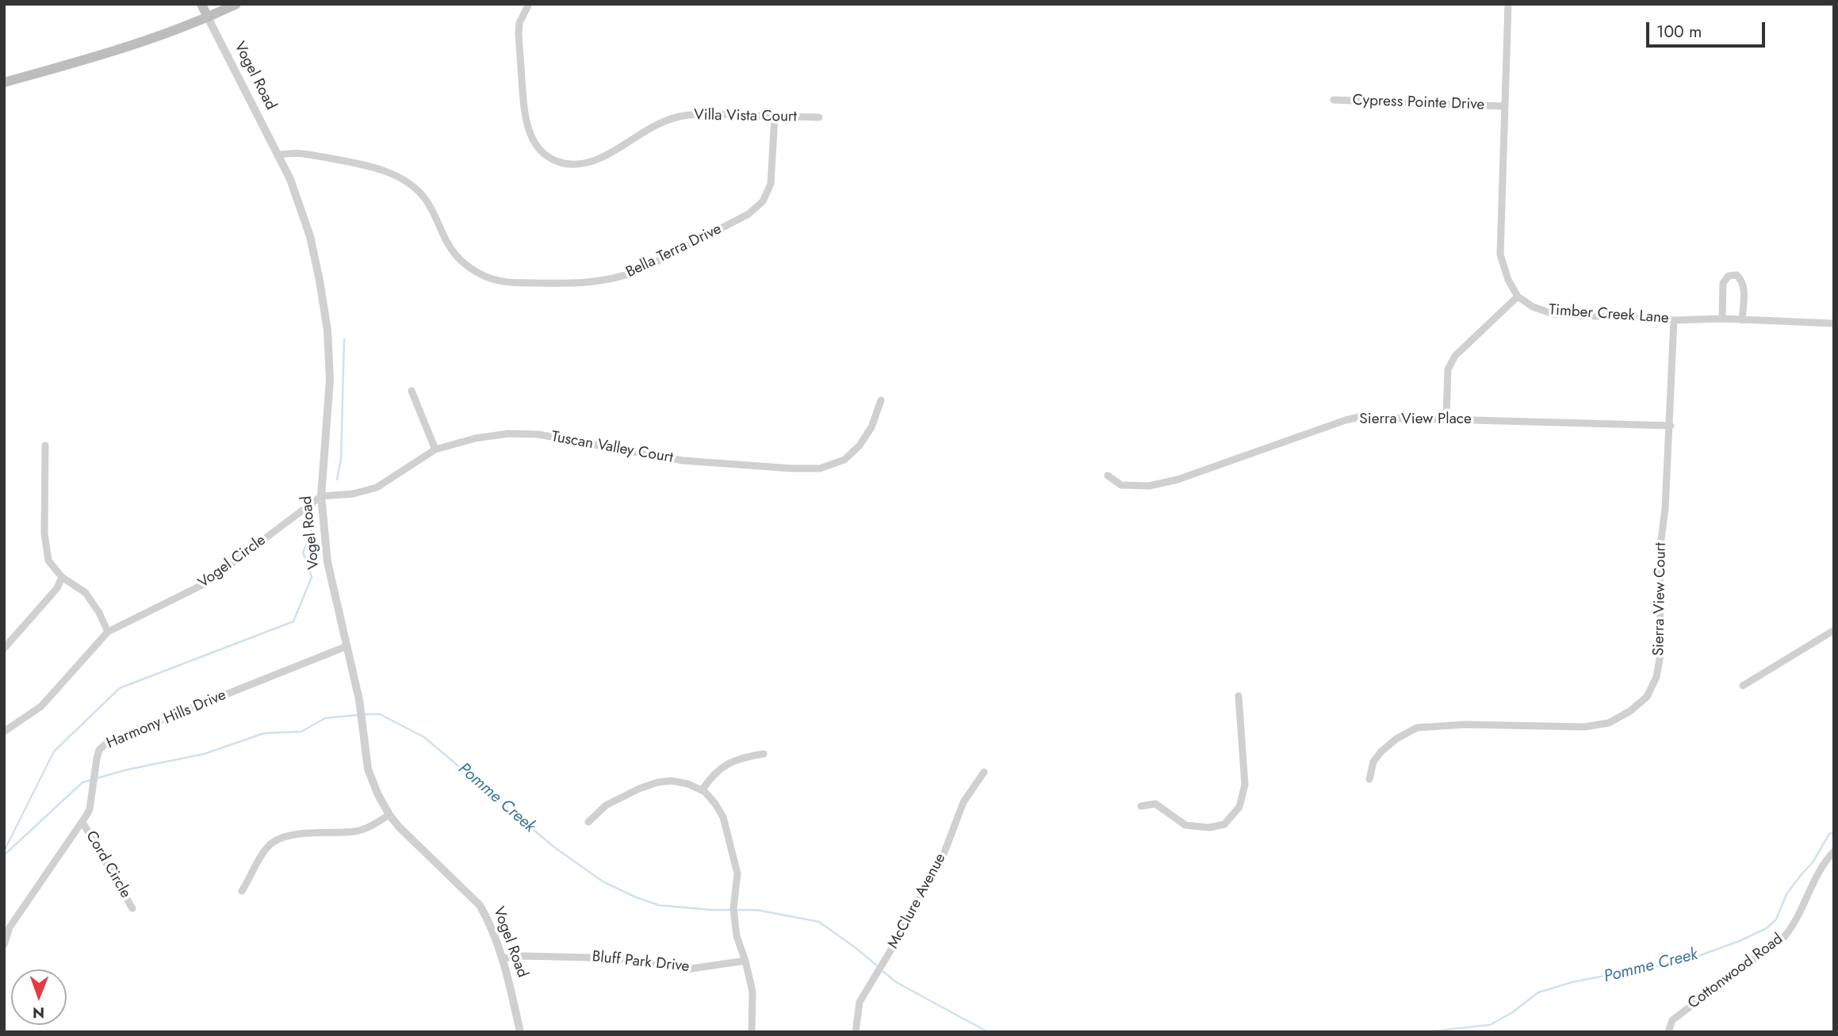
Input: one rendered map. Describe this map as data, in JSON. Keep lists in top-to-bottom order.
{
  "streets": {
    "main road": ["Vogel Road"],
    "street": [
      "Cypress Pointe Drive",
      "Villa Vista Court",
      "Bella Terra Drive",
      "Timber Creek Lane",
      "Sierra View Place",
      "Tuscan Valley Court",
      "Vogel Circle",
      "Sierra View Court",
      "Harmony Hills Drive",
      "Cord Circle",
      "McClure Avenue",
      "Bluff Park Drive",
      "Cottonwood Road"
    ]
  },
  "crossings": [
    ["Vogel Road", "Bella Terra Drive"],
    ["Vogel Road", "Tuscan Valley Court"],
    ["Vogel Road", "Vogel Circle"],
    ["Vogel Road", "Harmony Hills Drive"],
    ["Vogel Road", "Bluff Park Drive"],
    ["Villa Vista Court", "Bella Terra Drive"],
    ["Timber Creek Lane", "Sierra View Court"],
    ["Sierra View Place", "Sierra View Court"],
    ["Tuscan Valley Court", "Vogel Circle"],
    ["Harmony Hills Drive", "Cord Circle"]
  ],
  "water": ["Pomme Creek"],
  "scale_bar": "100 m",
  "north": "bottom"
}
